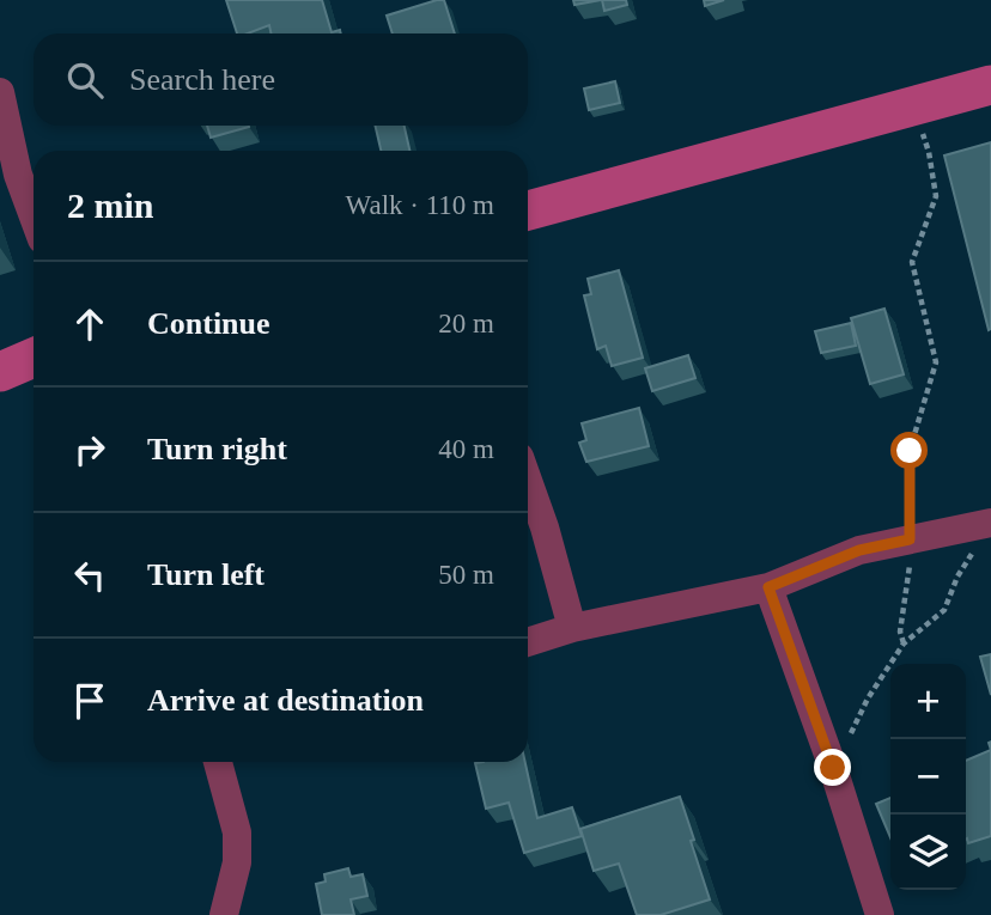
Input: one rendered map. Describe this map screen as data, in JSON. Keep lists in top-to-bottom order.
{
  "page": {
    "search": "Search here",
    "heading": ["2 min", "Walk · 110 m"],
    "list": [
      ["Continue", "20 m"],
      ["Turn right", "40 m"],
      ["Turn left", "50 m"],
      "Arrive at destination"
    ],
    "map_buttons": ["+", "−"]
  }
}
